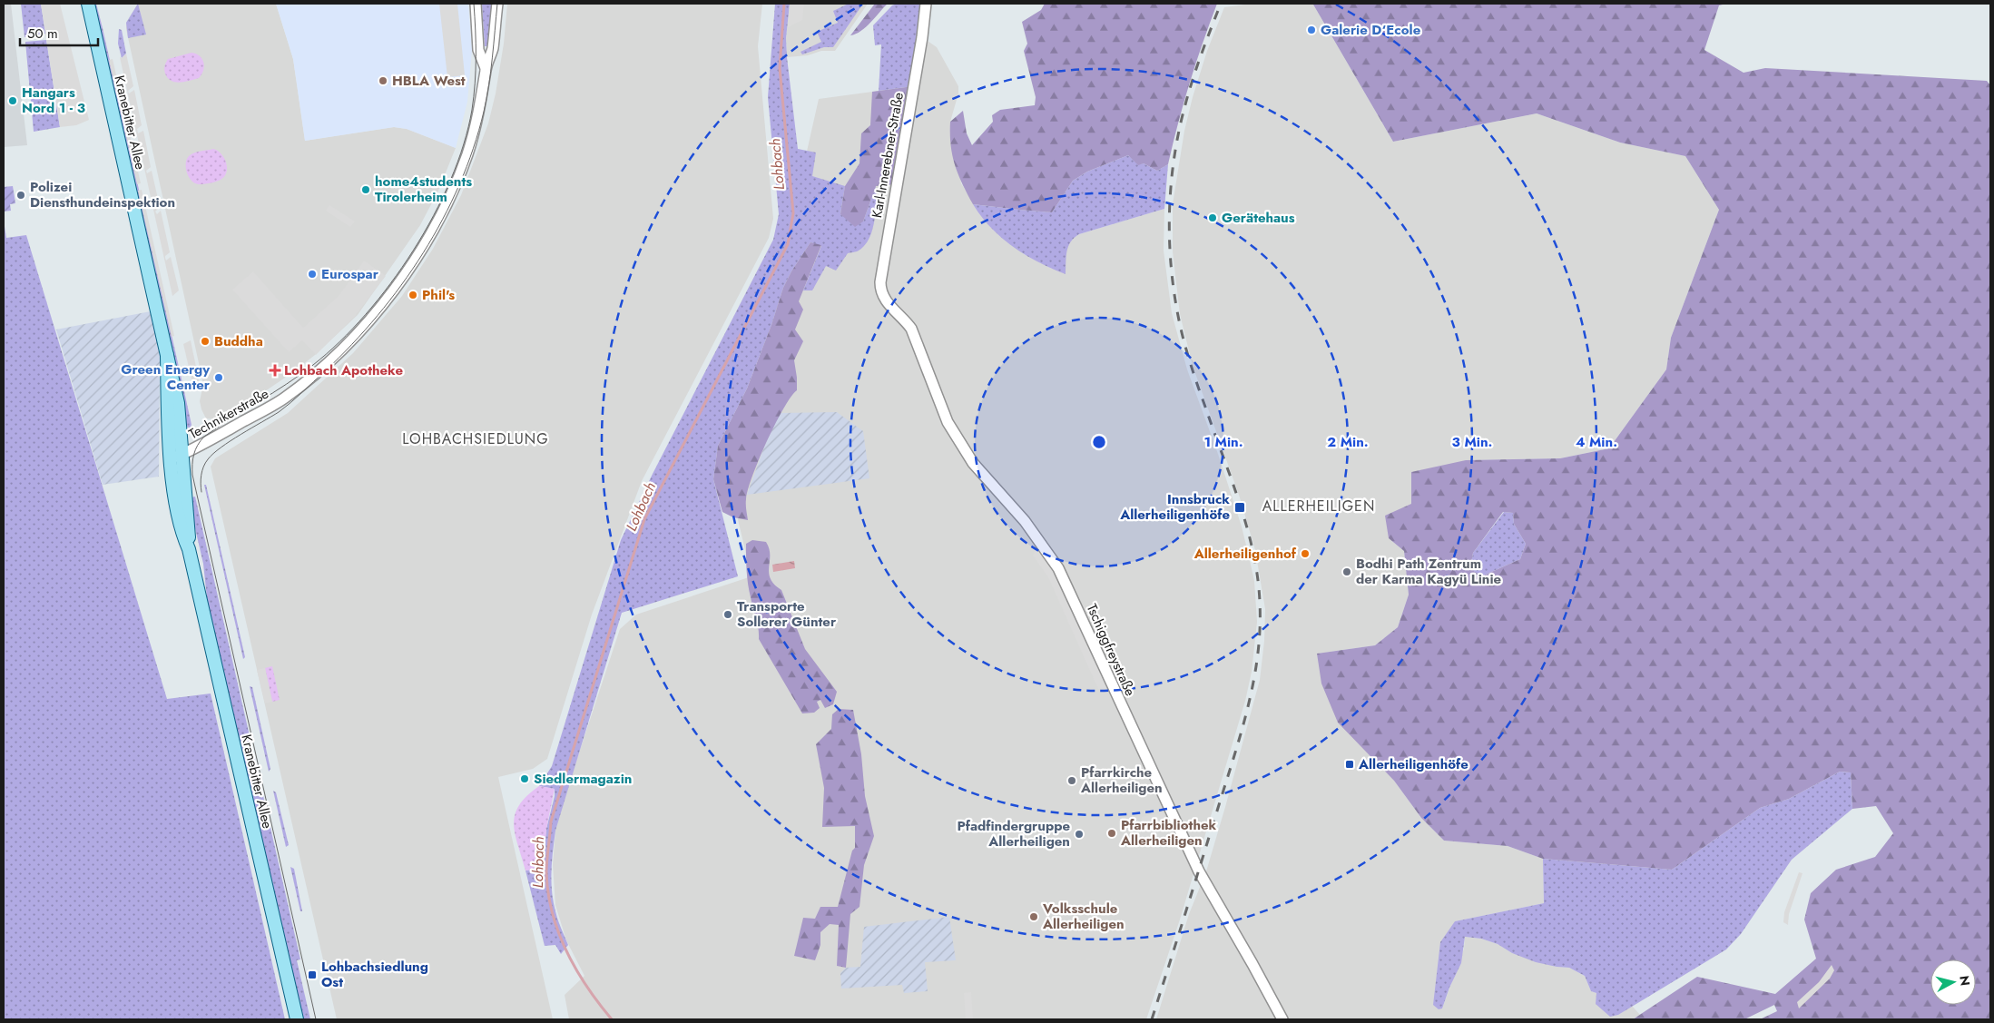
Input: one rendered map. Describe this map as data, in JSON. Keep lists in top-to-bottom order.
{
  "streets": {
    "main road": ["Kranebitter Allee"],
    "street": ["Karl-Innerebner-Straße", "Technikerstraße", "Tschiggfreystraße"]
  },
  "crossings": [
    ["Kranebitter Allee", "Technikerstraße"],
    ["Karl-Innerebner-Straße", "Tschiggfreystraße"]
  ],
  "districts": ["LOHBACHSIEDLUNG", "ALLERHEILIGEN"],
  "water": ["Lohbach"],
  "places": {
    "other": [
      "Galerie D‘Ecole",
      "HBLA West",
      "Hangars Nord 1 - 3",
      "home4students Tirolerheim",
      "Polizei Diensthundeinspektion",
      "Gerätehaus",
      "Eurospar",
      "Phil's",
      "Buddha",
      "Green Energy Center",
      "Allerheiligenhof",
      "Bodhi Path Zentrum der Karma Kagyü Linie",
      "Transporte Sollerer Günter",
      "Siedlermagazin",
      "Pfarrkirche Allerheiligen",
      "Pfarrbibliothek Allerheiligen",
      "Pfadfindergruppe Allerheiligen",
      "Volksschule Allerheiligen"
    ],
    "health": ["Lohbach Apotheke"],
    "transit": ["Innsbruck Allerheiligenhöfe", "Allerheiligenhöfe", "Lohbachsiedlung Ost"]
  },
  "scale_bar": "50 m",
  "north": "right",
  "rings": [
    "1 Min.",
    "2 Min.",
    "3 Min.",
    "4 Min."
  ]
}
